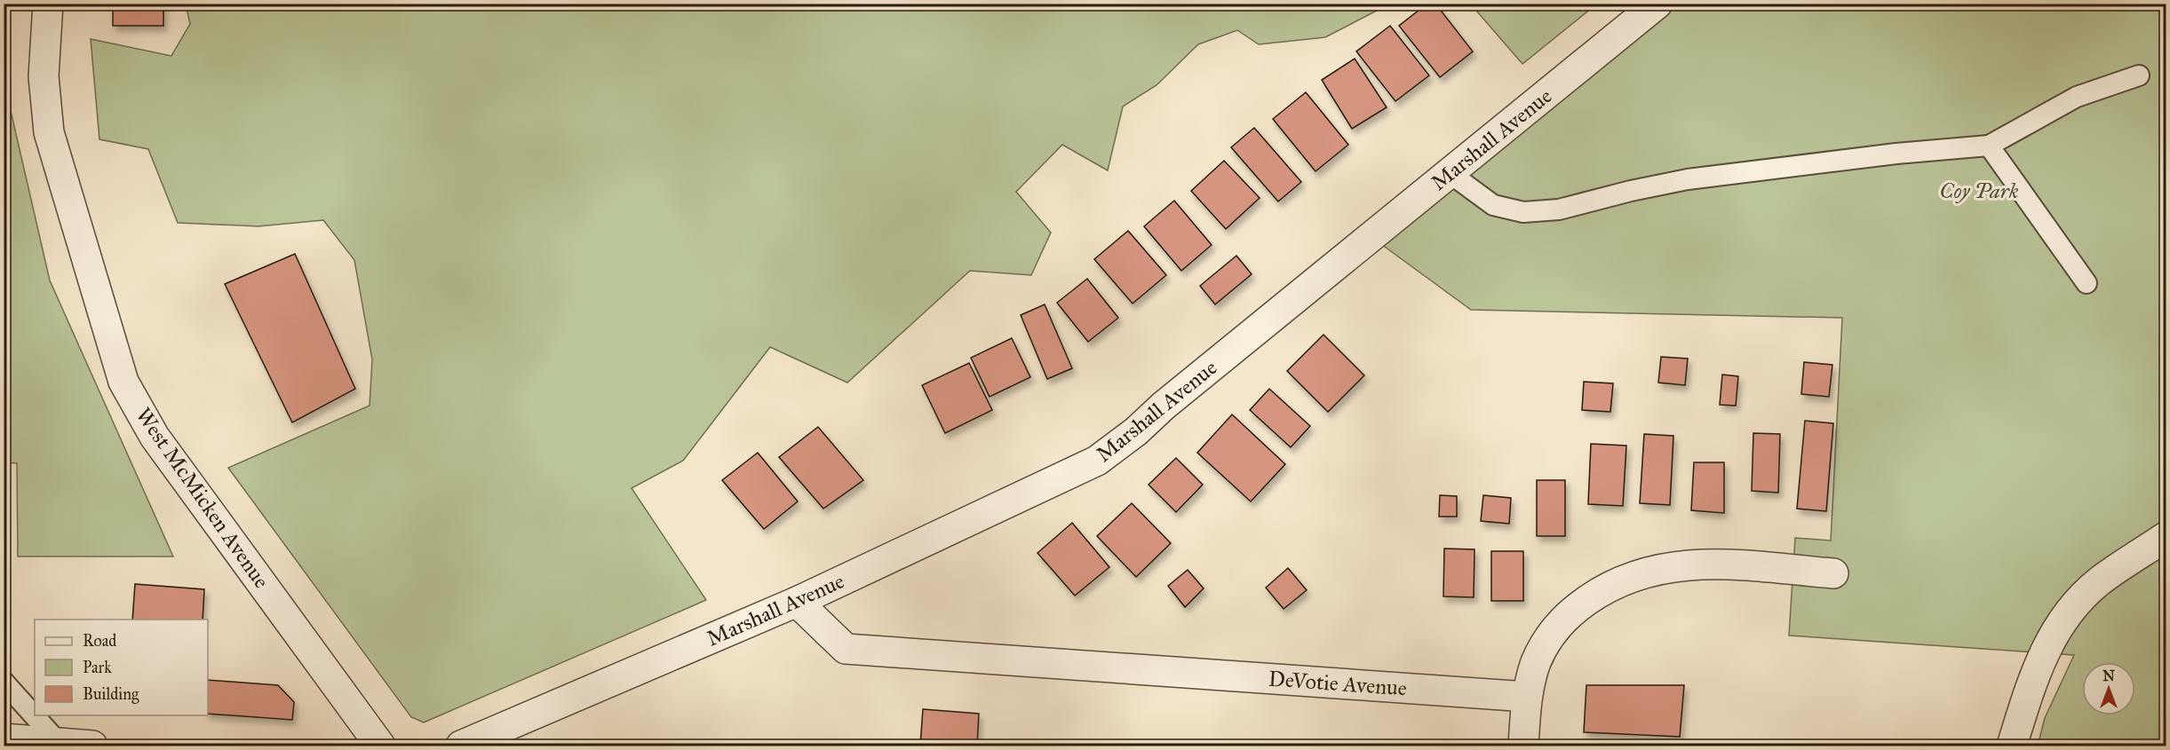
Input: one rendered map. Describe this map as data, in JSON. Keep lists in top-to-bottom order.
{
  "streets": {
    "street": ["Marshall Avenue", "West McMicken Avenue", "DeVotie Avenue"]
  },
  "crossings": [
    ["Marshall Avenue", "DeVotie Avenue"]
  ],
  "parks": ["Coy Park"],
  "legend": ["Road", "Park", "Building"],
  "north": "top"
}
